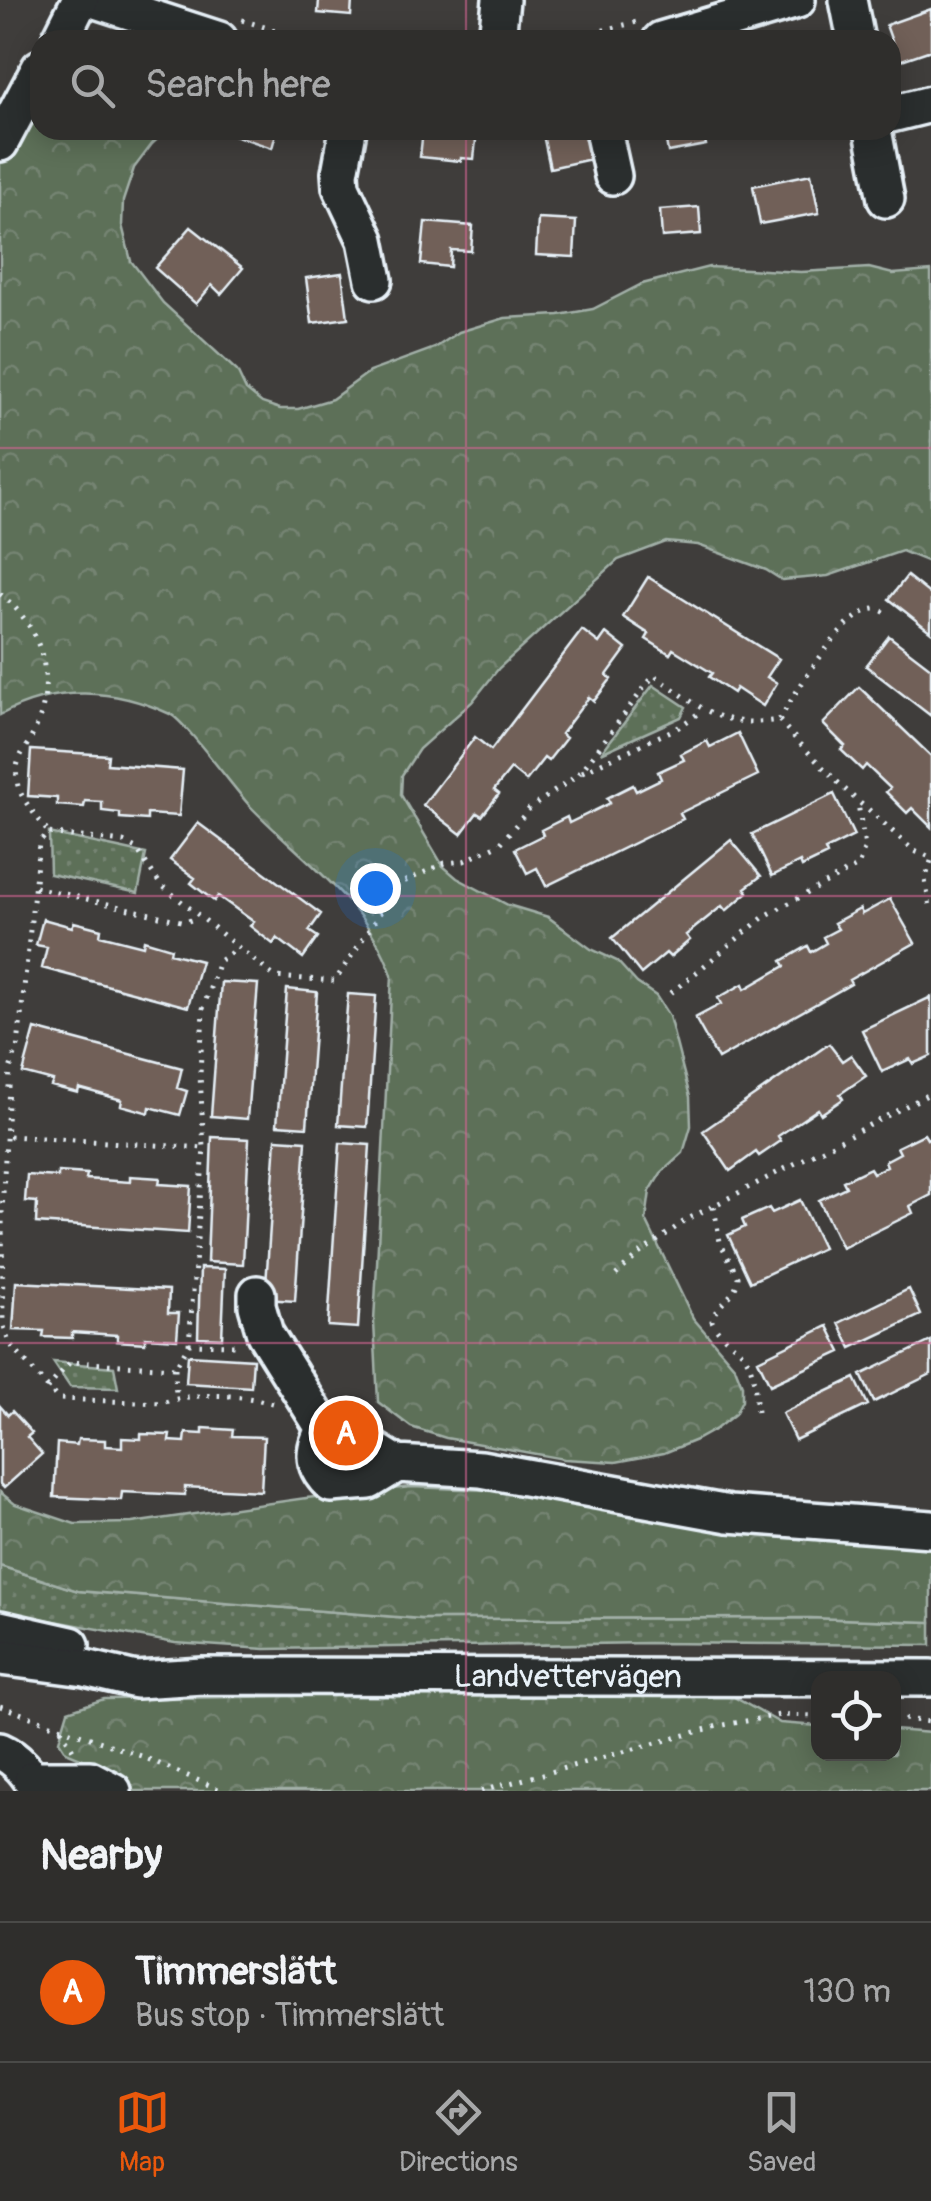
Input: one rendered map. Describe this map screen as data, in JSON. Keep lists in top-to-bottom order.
{
  "streets": {
    "street": ["Landvettervägen"]
  },
  "page": {
    "search": "Search here",
    "pins": "A",
    "heading": "Nearby",
    "list": [
      {
        "mark": "A",
        "name": "Timmerslätt",
        "note": "Bus stop · Timmerslätt",
        "value": "130 m"
      }
    ],
    "nav": ["Map", "Directions", "Saved"]
  }
}
